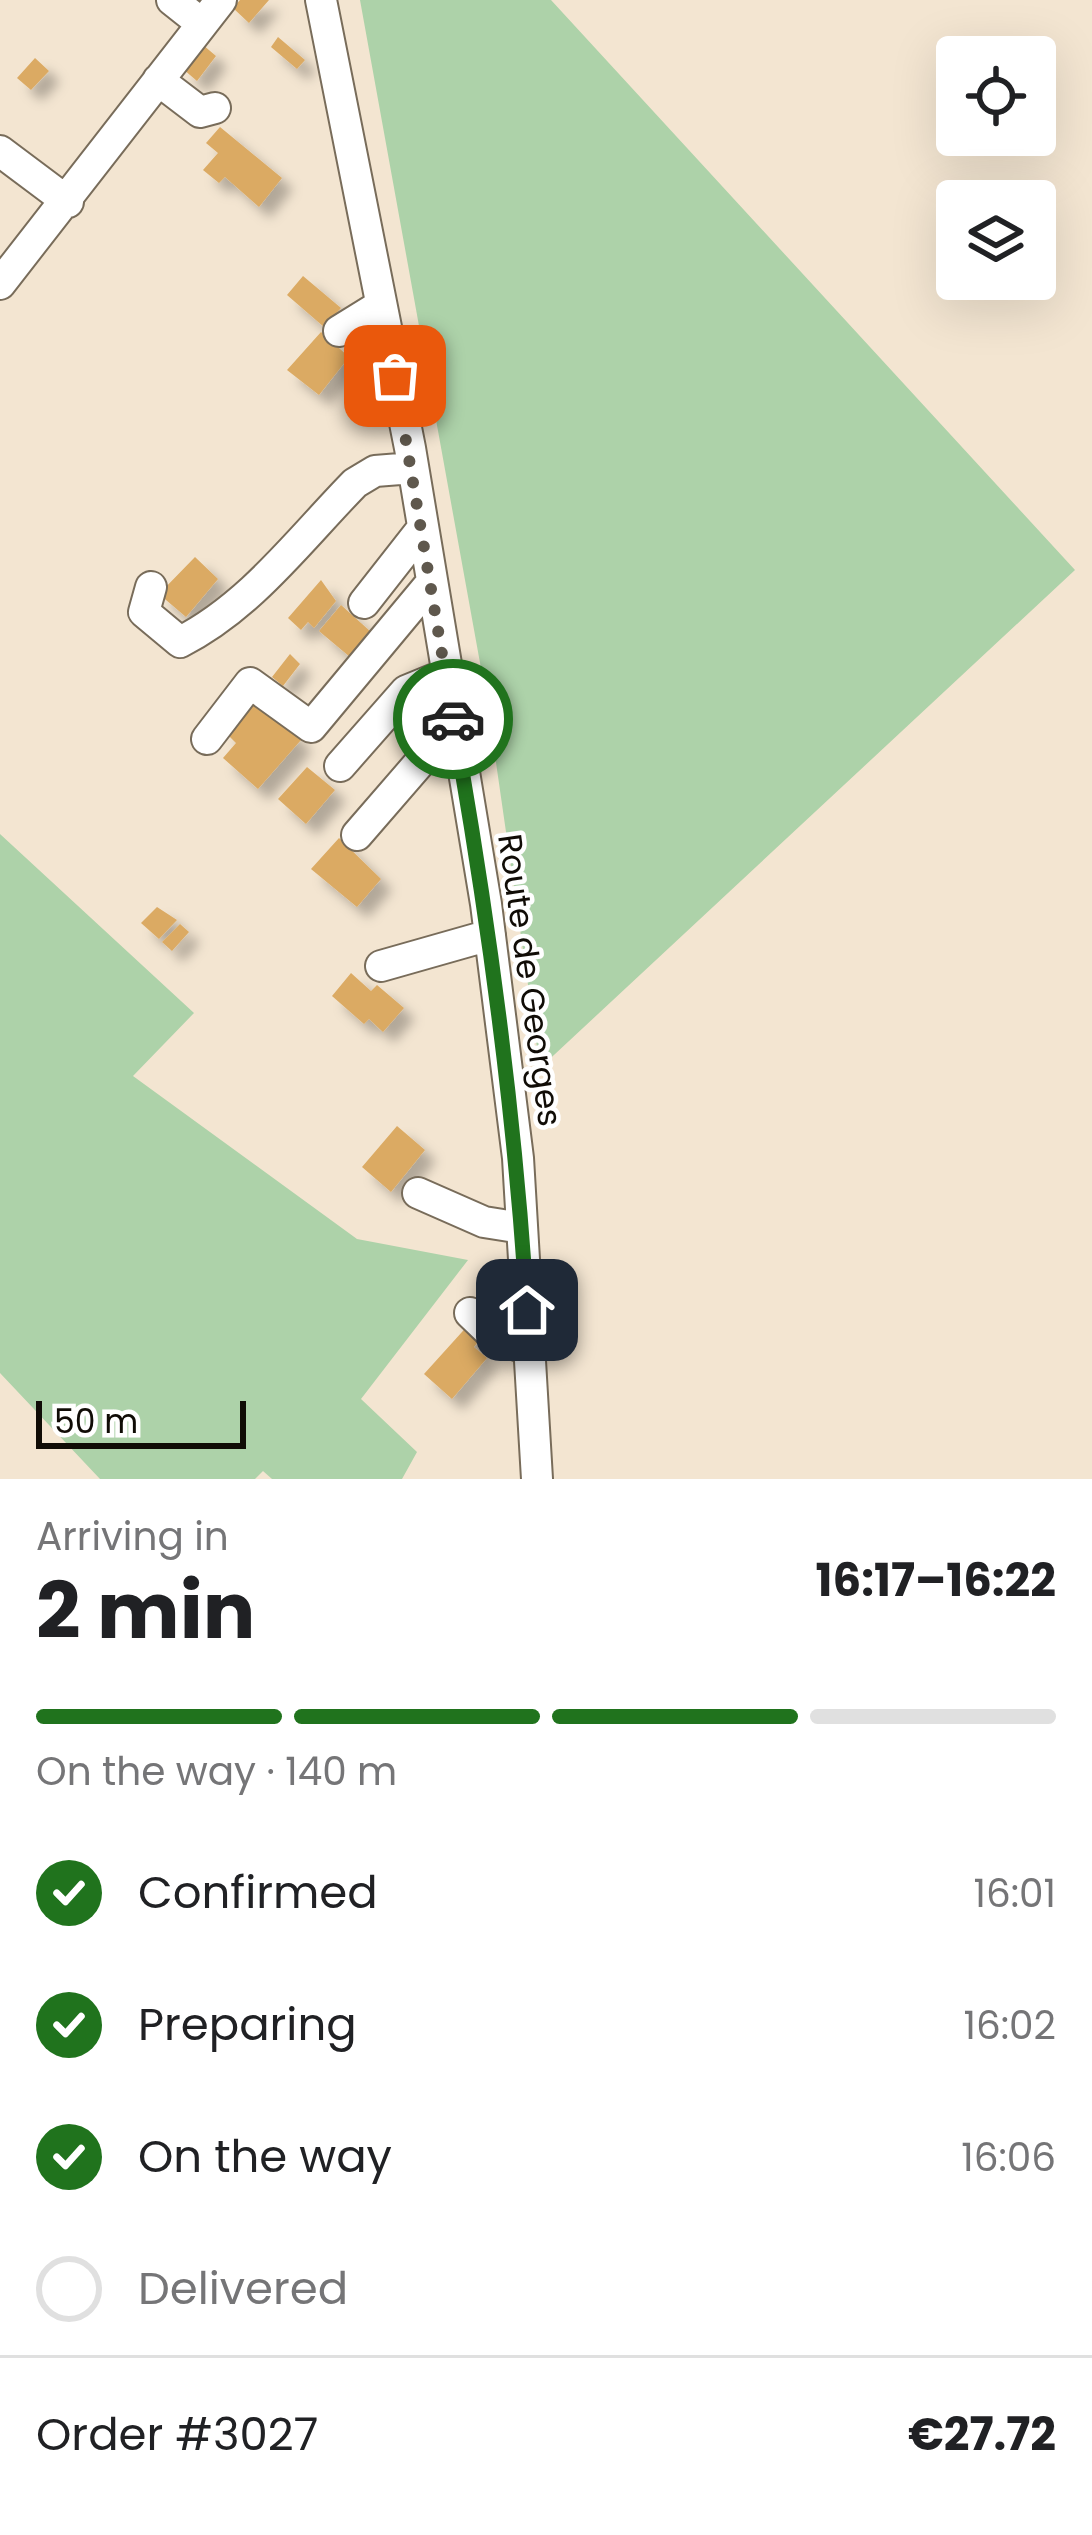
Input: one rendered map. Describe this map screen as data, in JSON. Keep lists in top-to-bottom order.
{
  "streets": {
    "street": ["Route de Georges"]
  },
  "scale_bar": "50 m",
  "page": {
    "scale": "50 m",
    "heading": ["2 min", "Arriving in", "16:17–16:22"],
    "panel": ["Order #3027", "€27.72"],
    "bar": "On the way · 140 m",
    "list": [
      ["Confirmed", "16:01"],
      ["Preparing", "16:02"],
      ["On the way", "16:06"],
      "Delivered"
    ]
  }
}
